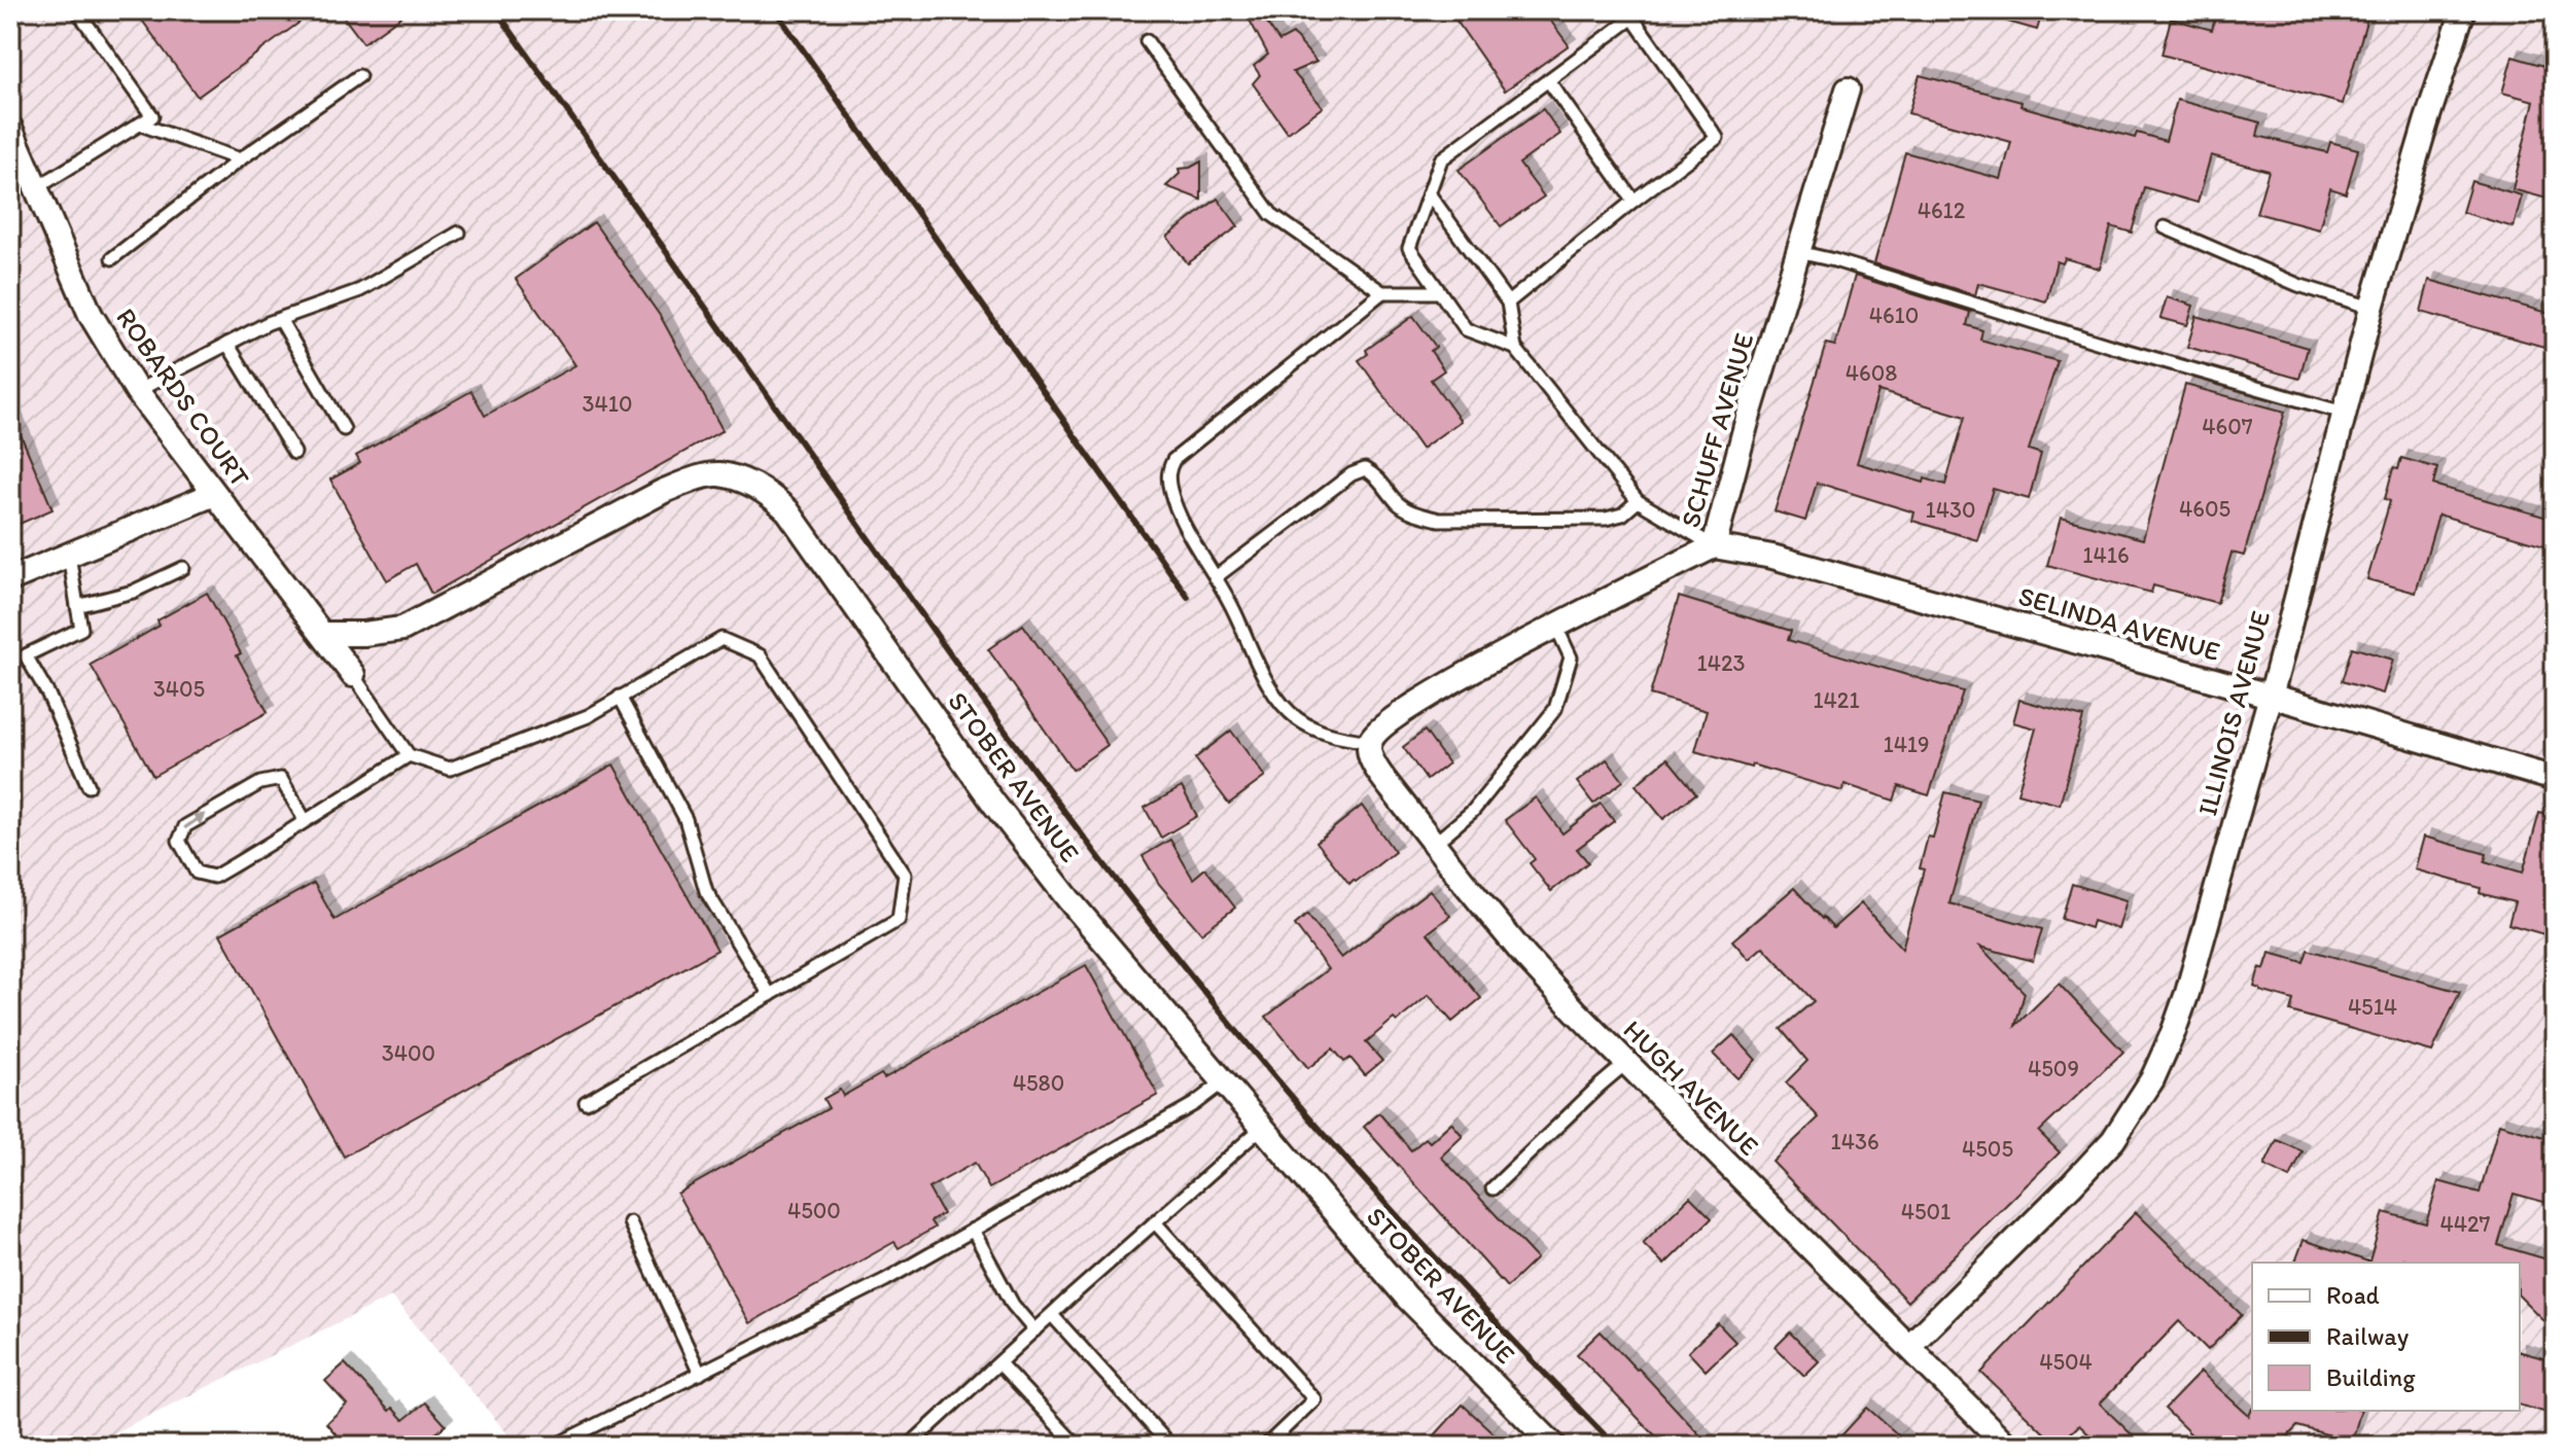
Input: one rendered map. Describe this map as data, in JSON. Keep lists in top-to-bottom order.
{
  "streets": {
    "street": [
      "ROBARDS COURT",
      "SCHUFF AVENUE",
      "SELINDA AVENUE",
      "ILLINOIS AVENUE",
      "STOBER AVENUE",
      "HUGH AVENUE"
    ]
  },
  "crossings": [
    ["ROBARDS COURT", "STOBER AVENUE"],
    ["SCHUFF AVENUE", "SELINDA AVENUE"],
    ["SCHUFF AVENUE", "HUGH AVENUE"],
    ["SELINDA AVENUE", "ILLINOIS AVENUE"],
    ["ILLINOIS AVENUE", "HUGH AVENUE"]
  ],
  "house_numbers": [
    "4612",
    "4610",
    "4608",
    "3410",
    "4607",
    "4605",
    "1430",
    "1416",
    "1423",
    "3405",
    "1421",
    "1419",
    "4514",
    "3400",
    "4509",
    "4580",
    "1436",
    "4505",
    "4500",
    "4501",
    "4427",
    "4504"
  ],
  "legend": ["Road", "Railway", "Building"]
}
